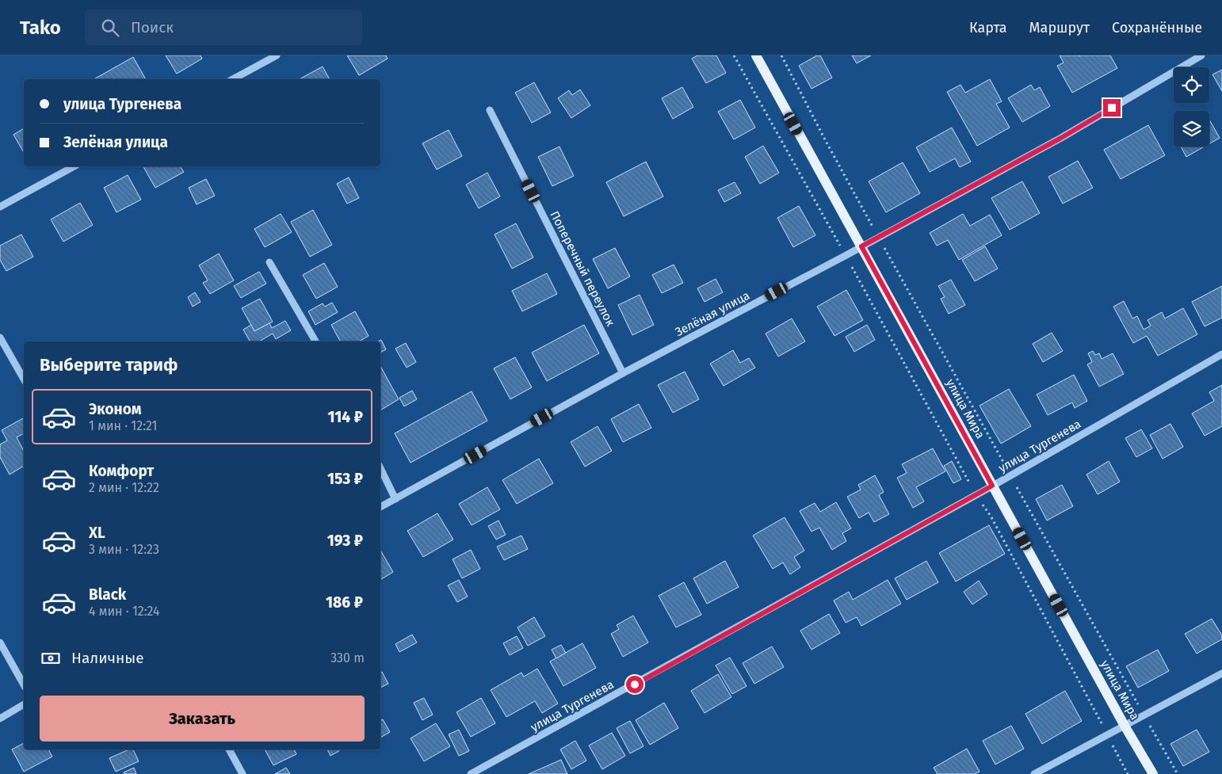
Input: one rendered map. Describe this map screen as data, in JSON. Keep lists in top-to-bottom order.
{
  "streets": {
    "main road": ["улица Мира"],
    "street": ["Поперечный переулок", "Зелёная улица", "улица Тургенева"]
  },
  "crossings": [
    ["Поперечный переулок", "Зелёная улица"],
    ["Зелёная улица", "улица Мира"],
    ["улица Мира", "улица Тургенева"]
  ],
  "page": {
    "header": "Tako",
    "search": "Поиск",
    "nav": ["Карта", "Маршрут", "Сохранённые"],
    "banner": ["улица Тургенева", "Зелёная улица"],
    "heading": "Выберите тариф",
    "list": [
      {
        "name": "Эконом",
        "note": "1 мин · 12:21",
        "value": "114 ₽"
      },
      {
        "name": "Комфорт",
        "note": "2 мин · 12:22",
        "value": "153 ₽"
      },
      {
        "name": "XL",
        "note": "3 мин · 12:23",
        "value": "193 ₽"
      },
      {
        "name": "Black",
        "note": "4 мин · 12:24",
        "value": "186 ₽"
      }
    ],
    "pay": ["Наличные", "330 m"],
    "buttons": "Заказать"
  }
}
